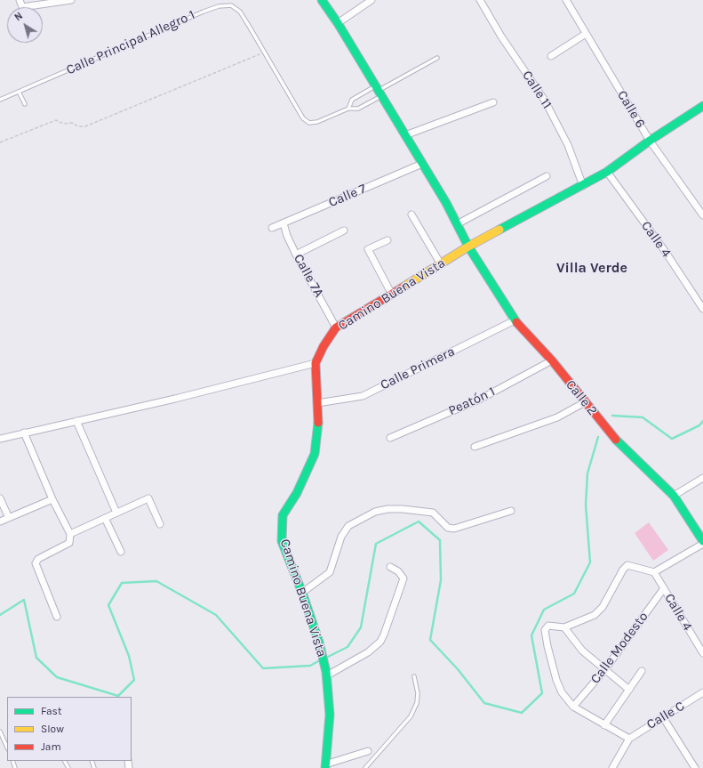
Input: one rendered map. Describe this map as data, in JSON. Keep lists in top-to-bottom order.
{
  "streets": {
    "street": [
      "Calle 11",
      "Calle 6",
      "Calle 7",
      "Calle 4",
      "Calle 7A",
      "Camino Buena Vista",
      "Calle Primera",
      "Calle 2",
      "Peatón 1",
      "Calle Modesto",
      "Calle C"
    ],
    "lane": ["Calle Principal Allegro 1"]
  },
  "crossings": [
    ["Calle 11", "Camino Buena Vista"],
    ["Calle 6", "Camino Buena Vista"],
    ["Calle 7", "Calle 7A"],
    ["Calle 4", "Camino Buena Vista"],
    ["Calle 4", "Calle Modesto"],
    ["Calle 7A", "Camino Buena Vista"],
    ["Camino Buena Vista", "Calle Primera"],
    ["Camino Buena Vista", "Calle 2"],
    ["Calle Primera", "Calle 2"],
    ["Calle 2", "Peatón 1"]
  ],
  "districts": ["Villa Verde"],
  "legend": ["Fast", "Slow", "Jam"],
  "north": "top left"
}
